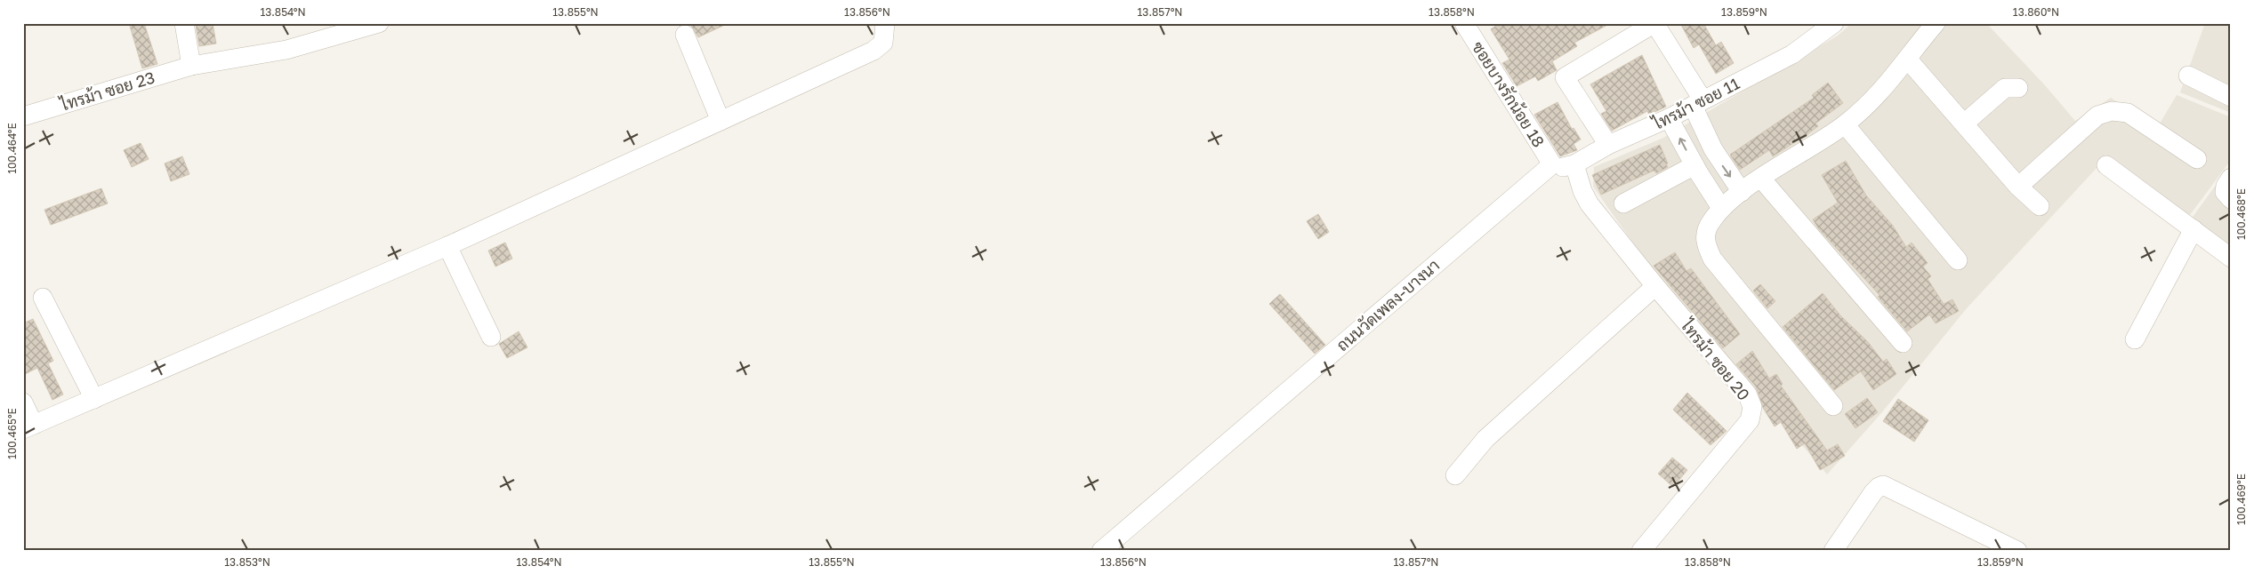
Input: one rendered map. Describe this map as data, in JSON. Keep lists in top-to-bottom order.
{
  "streets": {
    "street": [
      "ไทรม้า ซอย 23",
      "ซอยบางรักน้อย 18",
      "ไทรม้า ซอย 11",
      "ถนนวัดเพลง-บางนา",
      "ไทรม้า ซอย 20"
    ]
  },
  "crossings": [
    ["ซอยบางรักน้อย 18", "ไทรม้า ซอย 11"],
    ["ซอยบางรักน้อย 18", "ถนนวัดเพลง-บางนา"],
    ["ไทรม้า ซอย 11", "ถนนวัดเพลง-บางนา"],
    ["ไทรม้า ซอย 11", "ไทรม้า ซอย 20"]
  ],
  "coordinates": [
    "13.854°N",
    "13.855°N",
    "13.856°N",
    "13.857°N",
    "13.858°N",
    "13.859°N",
    "13.860°N",
    "100.464°E",
    "100.468°E",
    "100.465°E",
    "100.469°E",
    "13.853°N"
  ]
}
